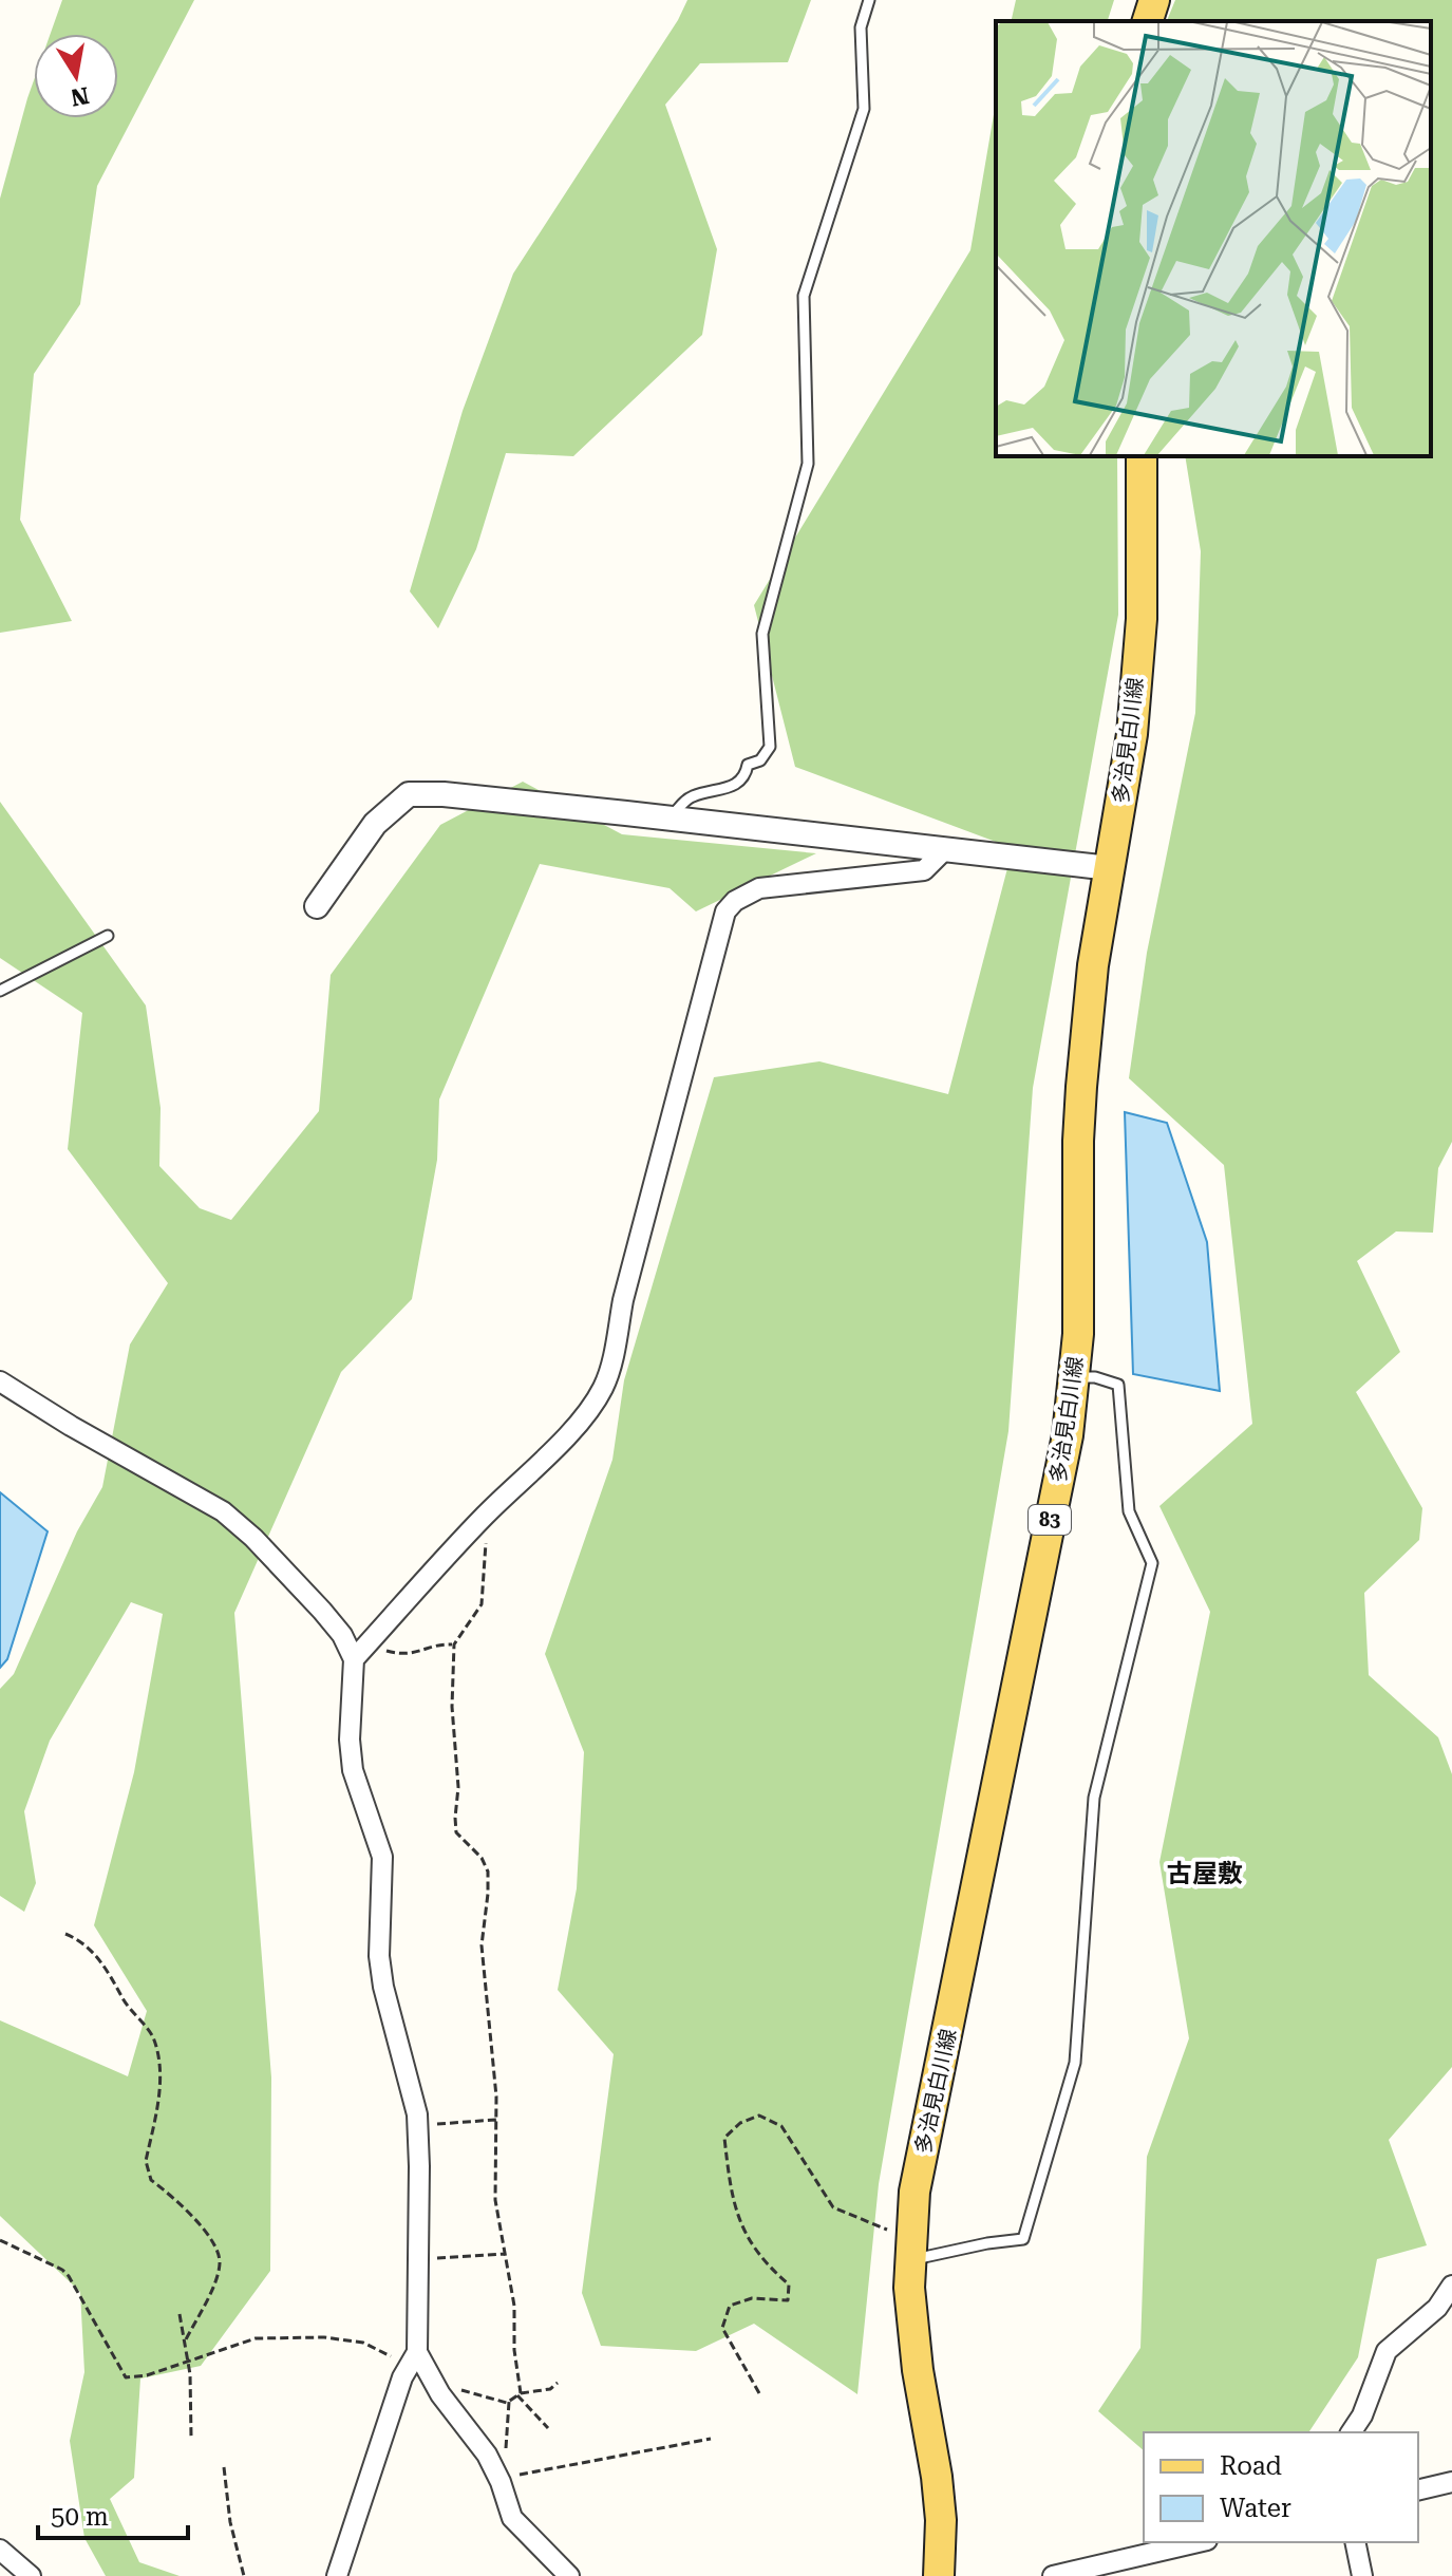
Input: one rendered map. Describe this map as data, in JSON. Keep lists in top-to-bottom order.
{
  "streets": {
    "main road": ["多治見白川線", "83"]
  },
  "districts": ["古屋敷"],
  "legend": ["Road", "Water"],
  "scale_bar": "50 m",
  "north": "bottom"
}
